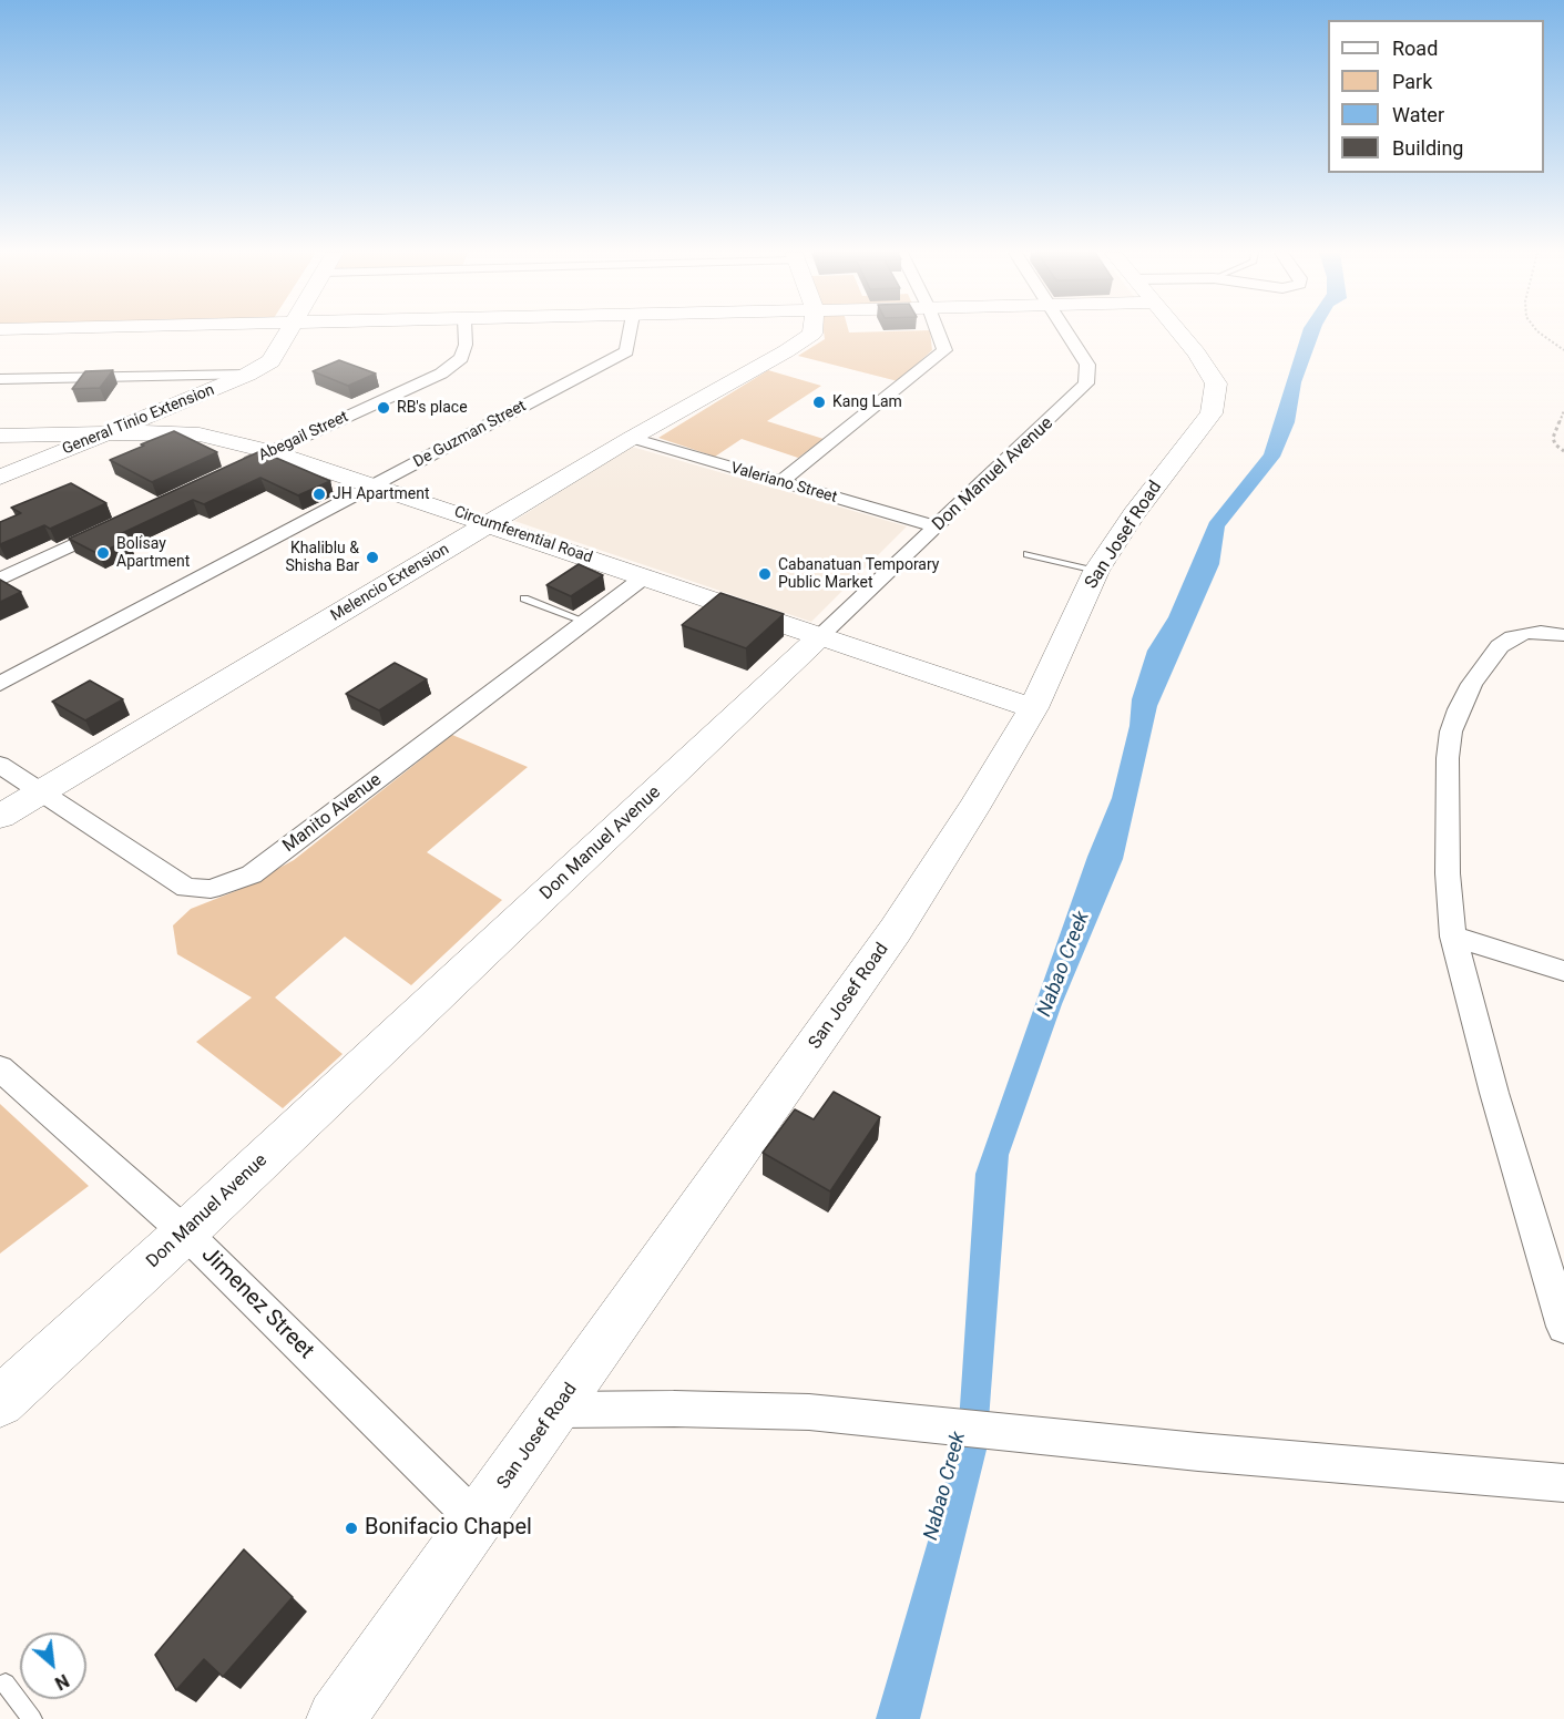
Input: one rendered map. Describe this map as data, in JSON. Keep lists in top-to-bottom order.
{
  "streets": {
    "street": [
      "General Tinio Extension",
      "De Guzman Street",
      "Abegail Street",
      "Don Manuel Avenue",
      "Valeriano Street",
      "Circumferential Road",
      "San Josef Road",
      "Melencio Extension",
      "Manito Avenue",
      "Jimenez Street"
    ]
  },
  "crossings": [
    ["General Tinio Extension", "Circumferential Road"],
    ["De Guzman Street", "Circumferential Road"],
    ["Abegail Street", "Circumferential Road"],
    ["Don Manuel Avenue", "Valeriano Street"],
    ["Don Manuel Avenue", "Circumferential Road"],
    ["Don Manuel Avenue", "Jimenez Street"],
    ["Valeriano Street", "Melencio Extension"],
    ["Circumferential Road", "San Josef Road"],
    ["Circumferential Road", "Melencio Extension"],
    ["Circumferential Road", "Manito Avenue"],
    ["San Josef Road", "Jimenez Street"],
    ["Melencio Extension", "Manito Avenue"]
  ],
  "water": ["Nabao Creek"],
  "places": [
    "Kang Lam",
    "RB's place",
    "JH Apartment",
    "Bolisay Apartment",
    "Khaliblu & Shisha Bar",
    "Cabanatuan Temporary Public Market",
    "Bonifacio Chapel"
  ],
  "legend": [
    "Road",
    "Park",
    "Water",
    "Building"
  ],
  "north": "bottom right"
}
